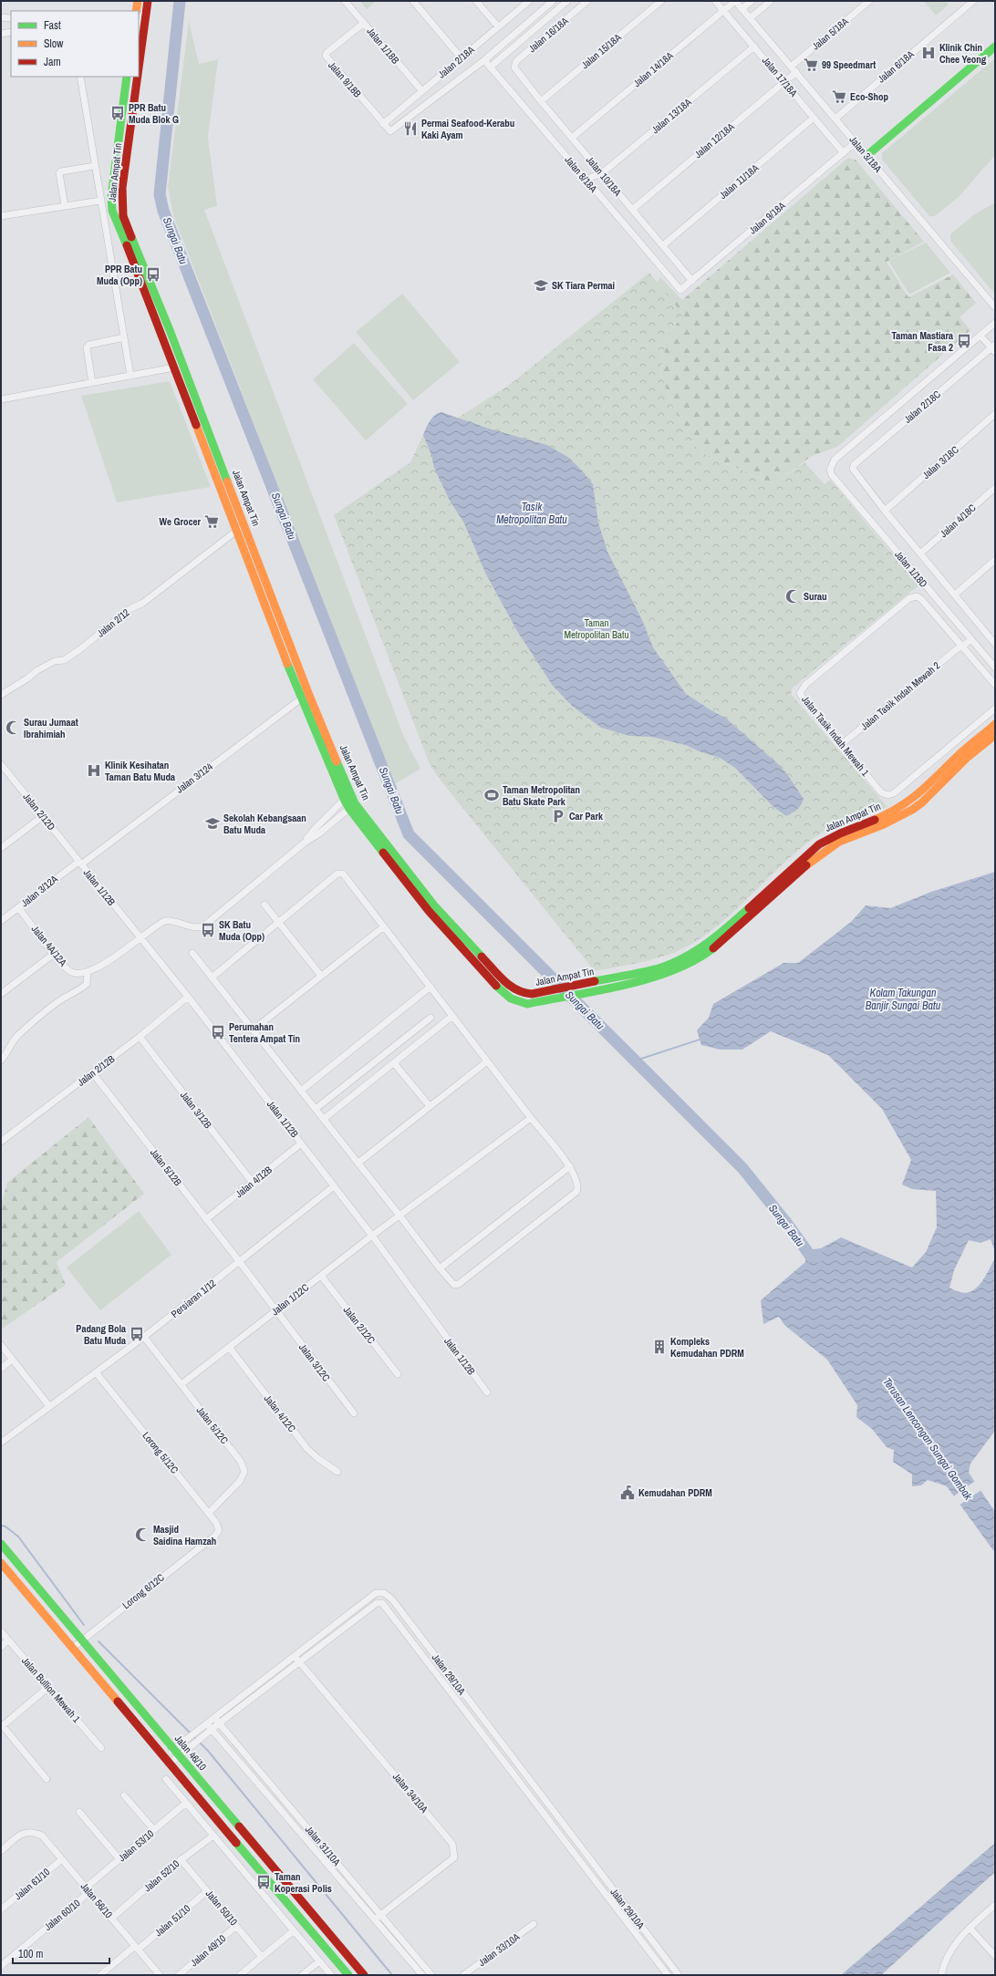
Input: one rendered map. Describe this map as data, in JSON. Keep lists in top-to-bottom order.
{
  "streets": {
    "main road": ["Jalan Ampat Tin", "Jalan 46/10"],
    "street": [
      "Jalan 5/18A",
      "Jalan 16/18A",
      "Jalan 1/18B",
      "Jalan 15/18A",
      "Jalan 2/18A",
      "Jalan 6/18A",
      "Jalan 14/18A",
      "Jalan 17/18A",
      "Jalan 9/18B",
      "Jalan 13/18A",
      "Jalan 12/18A",
      "Jalan 3/18A",
      "Jalan 8/18A",
      "Jalan 10/18A",
      "Jalan 11/18A",
      "Jalan 9/18A",
      "Jalan 2/18C",
      "Jalan 3/18C",
      "Jalan 4/18C",
      "Jalan 1/18D",
      "Jalan 2/12",
      "Jalan Tasik Indah Mewah 2",
      "Jalan Tasik Indah Mewah 1",
      "Jalan 3/124",
      "Jalan 2/12D",
      "Jalan 1/12B",
      "Jalan 3/12A",
      "Jalan 4A/12A",
      "Jalan 2/12B",
      "Jalan 3/12B",
      "Jalan 5/12B",
      "Jalan 4/12B",
      "Persiaran 1/12",
      "Jalan 1/12C",
      "Jalan 2/12C",
      "Jalan 3/12C",
      "Jalan 4/12C",
      "Jalan 5/12C",
      "Lorong 5/12C",
      "Lorong 6/12C",
      "Jalan 29/10A",
      "Jalan Bullion Mewah 1",
      "Jalan 34/10A",
      "Jalan 53/10",
      "Jalan 31/10A",
      "Jalan 52/10",
      "Jalan 61/10",
      "Jalan 56/10",
      "Jalan 50/10",
      "Jalan 60/10",
      "Jalan 51/10",
      "Jalan 33/10A",
      "Jalan 49/10"
    ]
  },
  "crossings": [
    ["Jalan 5/18A", "Jalan 3/18A"],
    ["Jalan 16/18A", "Jalan 10/18A"],
    ["Jalan 1/18B", "Jalan 2/18A"],
    ["Jalan 1/18B", "Jalan 9/18B"],
    ["Jalan 15/18A", "Jalan 10/18A"],
    ["Jalan 2/18A", "Jalan 9/18B"],
    ["Jalan 2/18A", "Jalan 8/18A"],
    ["Jalan 6/18A", "Jalan 3/18A"],
    ["Jalan 14/18A", "Jalan 17/18A"],
    ["Jalan 14/18A", "Jalan 3/18A"],
    ["Jalan 14/18A", "Jalan 10/18A"],
    ["Jalan 17/18A", "Jalan 13/18A"],
    ["Jalan 17/18A", "Jalan 12/18A"],
    ["Jalan 17/18A", "Jalan 11/18A"],
    ["Jalan 17/18A", "Jalan 9/18A"],
    ["Jalan 13/18A", "Jalan 8/18A"],
    ["Jalan 13/18A", "Jalan 10/18A"],
    ["Jalan 12/18A", "Jalan 3/18A"],
    ["Jalan 12/18A", "Jalan 10/18A"],
    ["Jalan 3/18A", "Jalan 9/18A"],
    ["Jalan Ampat Tin", "Jalan 2/12"],
    ["Jalan Ampat Tin", "Jalan 3/124"],
    ["Jalan 8/18A", "Jalan 9/18A"],
    ["Jalan 10/18A", "Jalan 11/18A"],
    ["Jalan 10/18A", "Jalan 9/18A"],
    ["Jalan 2/18C", "Jalan 3/18C"],
    ["Jalan 1/18D", "Jalan Tasik Indah Mewah 2"],
    ["Jalan Tasik Indah Mewah 2", "Jalan Tasik Indah Mewah 1"],
    ["Jalan 3/124", "Jalan 2/12D"],
    ["Jalan 3/124", "Jalan 1/12B"],
    ["Jalan 3/124", "Jalan 3/12A"],
    ["Jalan 2/12D", "Jalan 1/12B"],
    ["Jalan 2/12D", "Jalan 3/12A"],
    ["Jalan 1/12B", "Jalan 3/12A"],
    ["Jalan 1/12B", "Jalan 2/12B"],
    ["Jalan 1/12B", "Jalan 4/12B"],
    ["Jalan 1/12B", "Persiaran 1/12"],
    ["Jalan 1/12B", "Jalan 1/12C"],
    ["Jalan 3/12A", "Jalan 4A/12A"],
    ["Jalan 2/12B", "Jalan 3/12B"],
    ["Jalan 2/12B", "Jalan 5/12B"],
    ["Jalan 3/12B", "Jalan 4/12B"],
    ["Jalan 5/12B", "Jalan 4/12B"],
    ["Jalan 5/12B", "Persiaran 1/12"],
    ["Jalan 5/12B", "Jalan 3/12C"],
    ["Persiaran 1/12", "Jalan 3/12C"],
    ["Persiaran 1/12", "Jalan 5/12C"],
    ["Persiaran 1/12", "Lorong 5/12C"],
    ["Jalan 1/12C", "Jalan 2/12C"],
    ["Jalan 1/12C", "Jalan 3/12C"],
    ["Jalan 1/12C", "Jalan 4/12C"],
    ["Jalan 1/12C", "Jalan 5/12C"],
    ["Jalan 5/12C", "Lorong 5/12C"],
    ["Lorong 5/12C", "Lorong 6/12C"],
    ["Lorong 6/12C", "Jalan 46/10"],
    ["Jalan 29/10A", "Jalan 46/10"],
    ["Jalan 29/10A", "Jalan 34/10A"],
    ["Jalan 29/10A", "Jalan 31/10A"],
    ["Jalan 34/10A", "Jalan 31/10A"],
    ["Jalan 53/10", "Jalan 56/10"],
    ["Jalan 53/10", "Jalan 60/10"],
    ["Jalan 52/10", "Jalan 56/10"],
    ["Jalan 52/10", "Jalan 50/10"],
    ["Jalan 61/10", "Jalan 56/10"],
    ["Jalan 56/10", "Jalan 60/10"],
    ["Jalan 56/10", "Jalan 51/10"],
    ["Jalan 50/10", "Jalan 51/10"],
    ["Jalan 50/10", "Jalan 49/10"]
  ],
  "water": [
    "Sungai Batu",
    "Tasik Metropolitan Batu",
    "Kolam Takungan Banjir Sungai Batu",
    "Terusan Lencongan Sungai Gombak"
  ],
  "parks": ["Taman Metropolitan Batu"],
  "places": {
    "hospital": ["Klinik Chin Chee Yeong", "Klinik Kesihatan Taman Batu Muda"],
    "supermarket": ["99 Speedmart", "Eco-Shop", "We Grocer"],
    "bus stop": [
      "PPR Batu Muda Blok G",
      "PPR Batu Muda (Opp)",
      "Taman Mastiara Fasa 2",
      "SK Batu Muda (Opp)",
      "Perumahan Tentera Ampat Tin",
      "Padang Bola Batu Muda",
      "Taman Koperasi Polis"
    ],
    "restaurant": ["Permai Seafood-Kerabu Kaki Ayam"],
    "school or university": ["SK Tiara Permai", "Sekolah Kebangsaan Batu Muda"],
    "mosque": ["Surau", "Surau Jumaat Ibrahimiah", "Masjid Saidina Hamzah"],
    "sports": ["Taman Metropolitan Batu Skate Park"],
    "parking": ["Car Park"],
    "building": ["Kompleks Kemudahan PDRM"],
    "public building": ["Kemudahan PDRM"]
  },
  "legend": ["Fast", "Slow", "Jam"],
  "scale_bar": "100 m"
}
